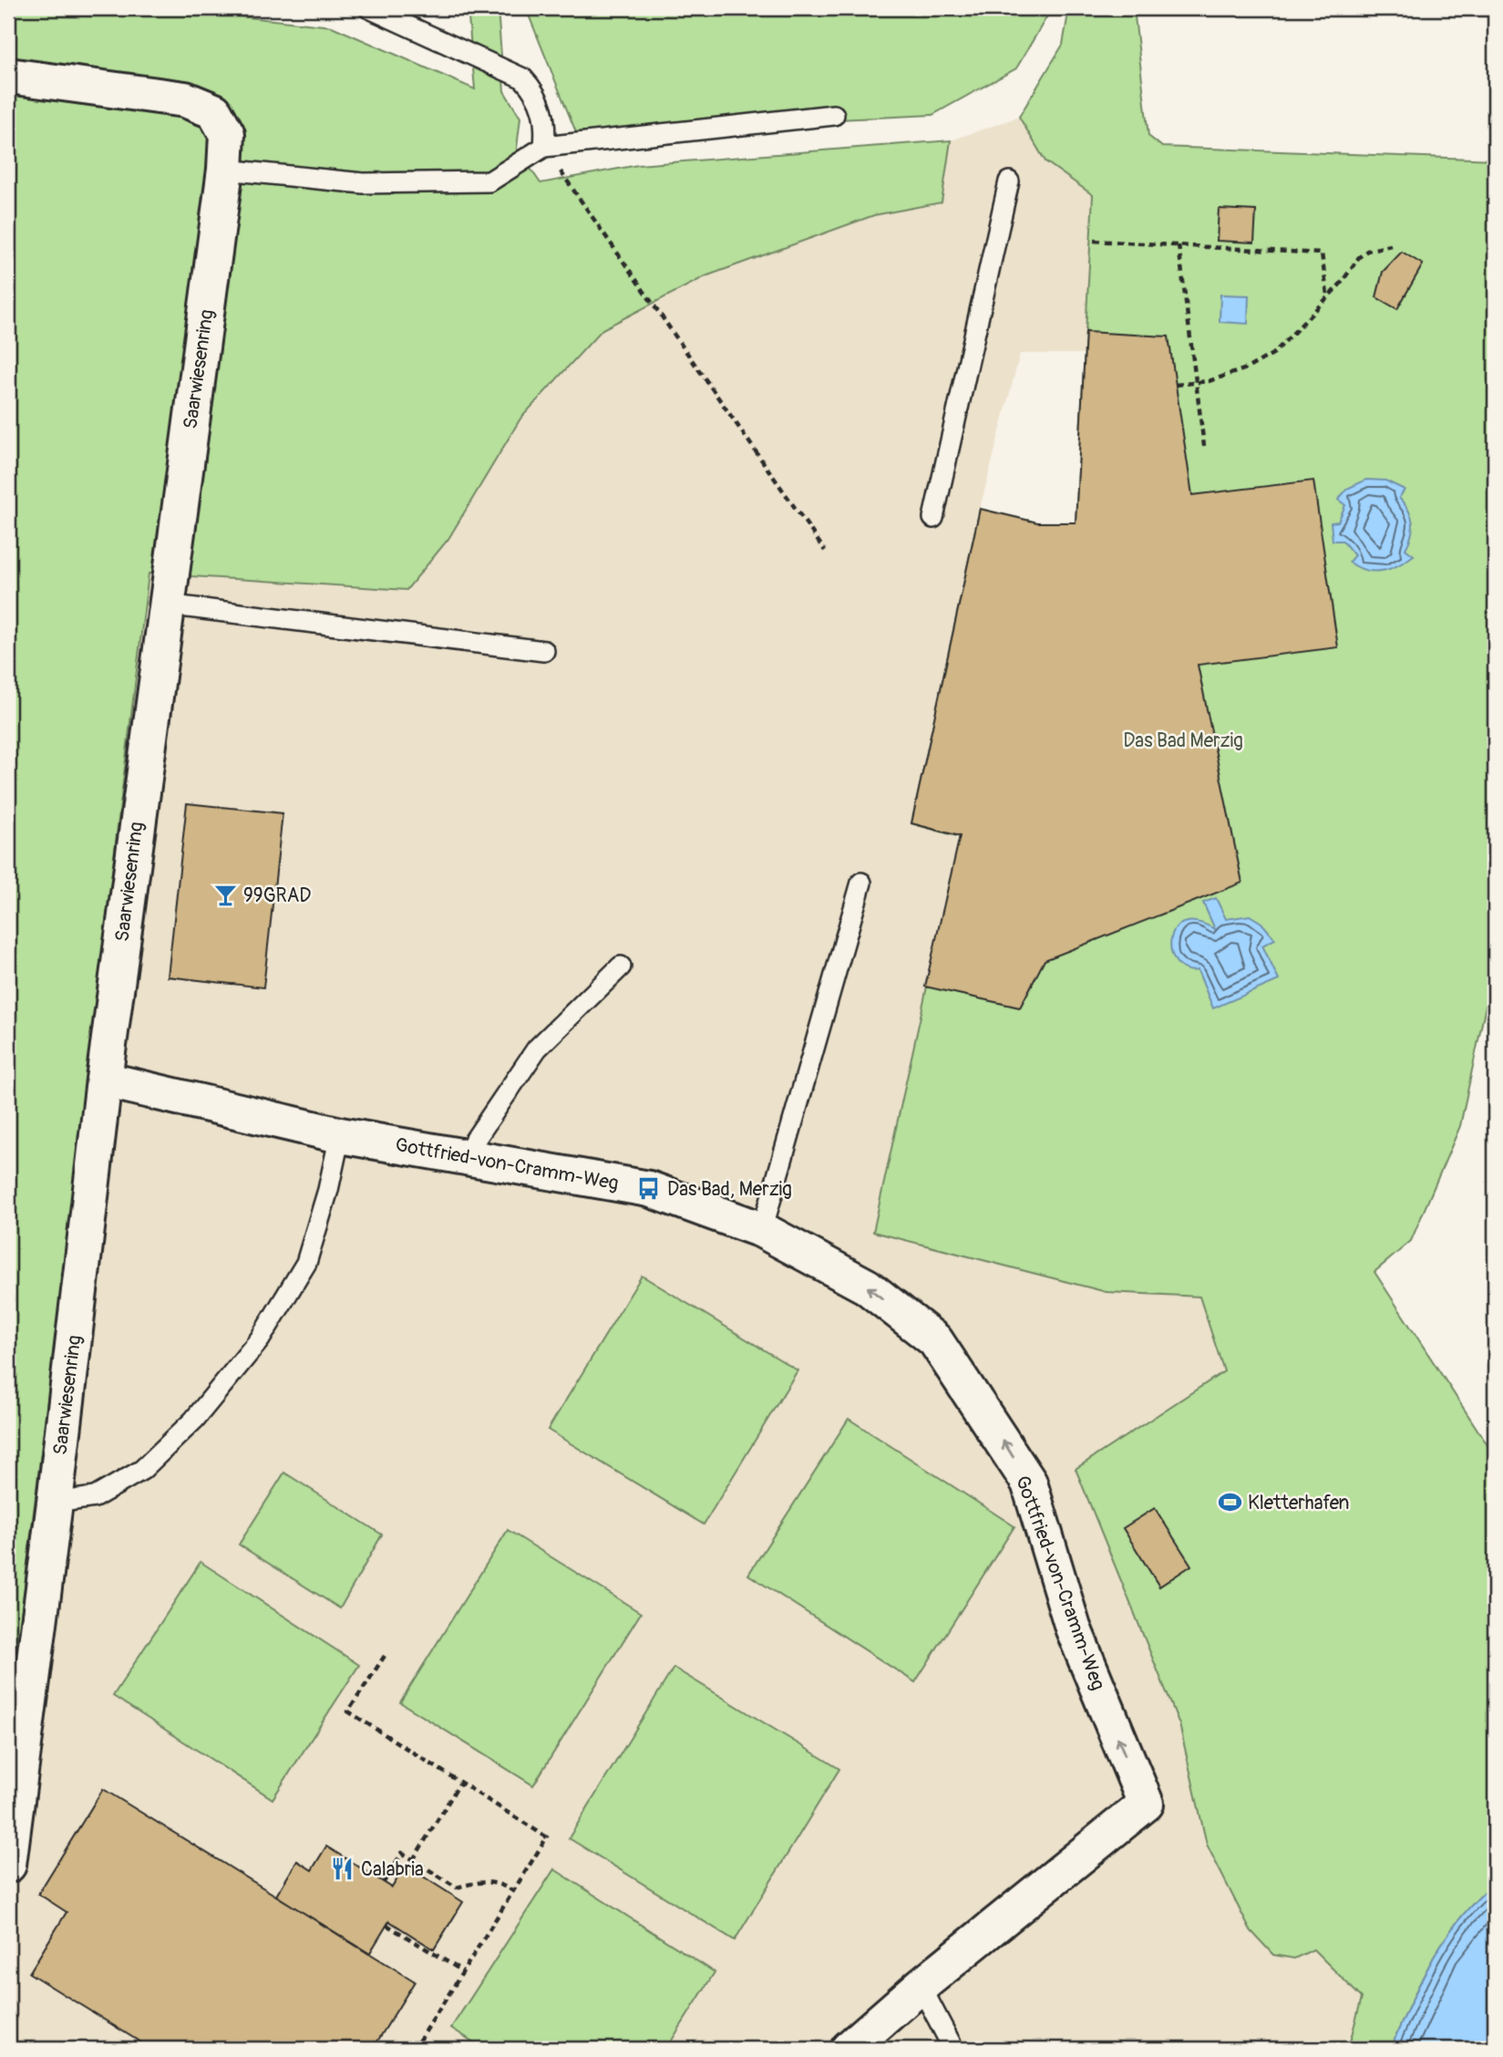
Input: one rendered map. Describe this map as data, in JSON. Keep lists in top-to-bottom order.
{
  "streets": {
    "street": ["Saarwiesenring", "Gottfried-von-Cramm-Weg"]
  },
  "crossings": [
    ["Saarwiesenring", "Gottfried-von-Cramm-Weg"]
  ],
  "parks": ["Das Bad Merzig"],
  "places": {
    "bar": ["99GRAD"],
    "bus stop": ["Das Bad, Merzig"],
    "sports": ["Kletterhafen"],
    "restaurant": ["Calabria"]
  }
}
